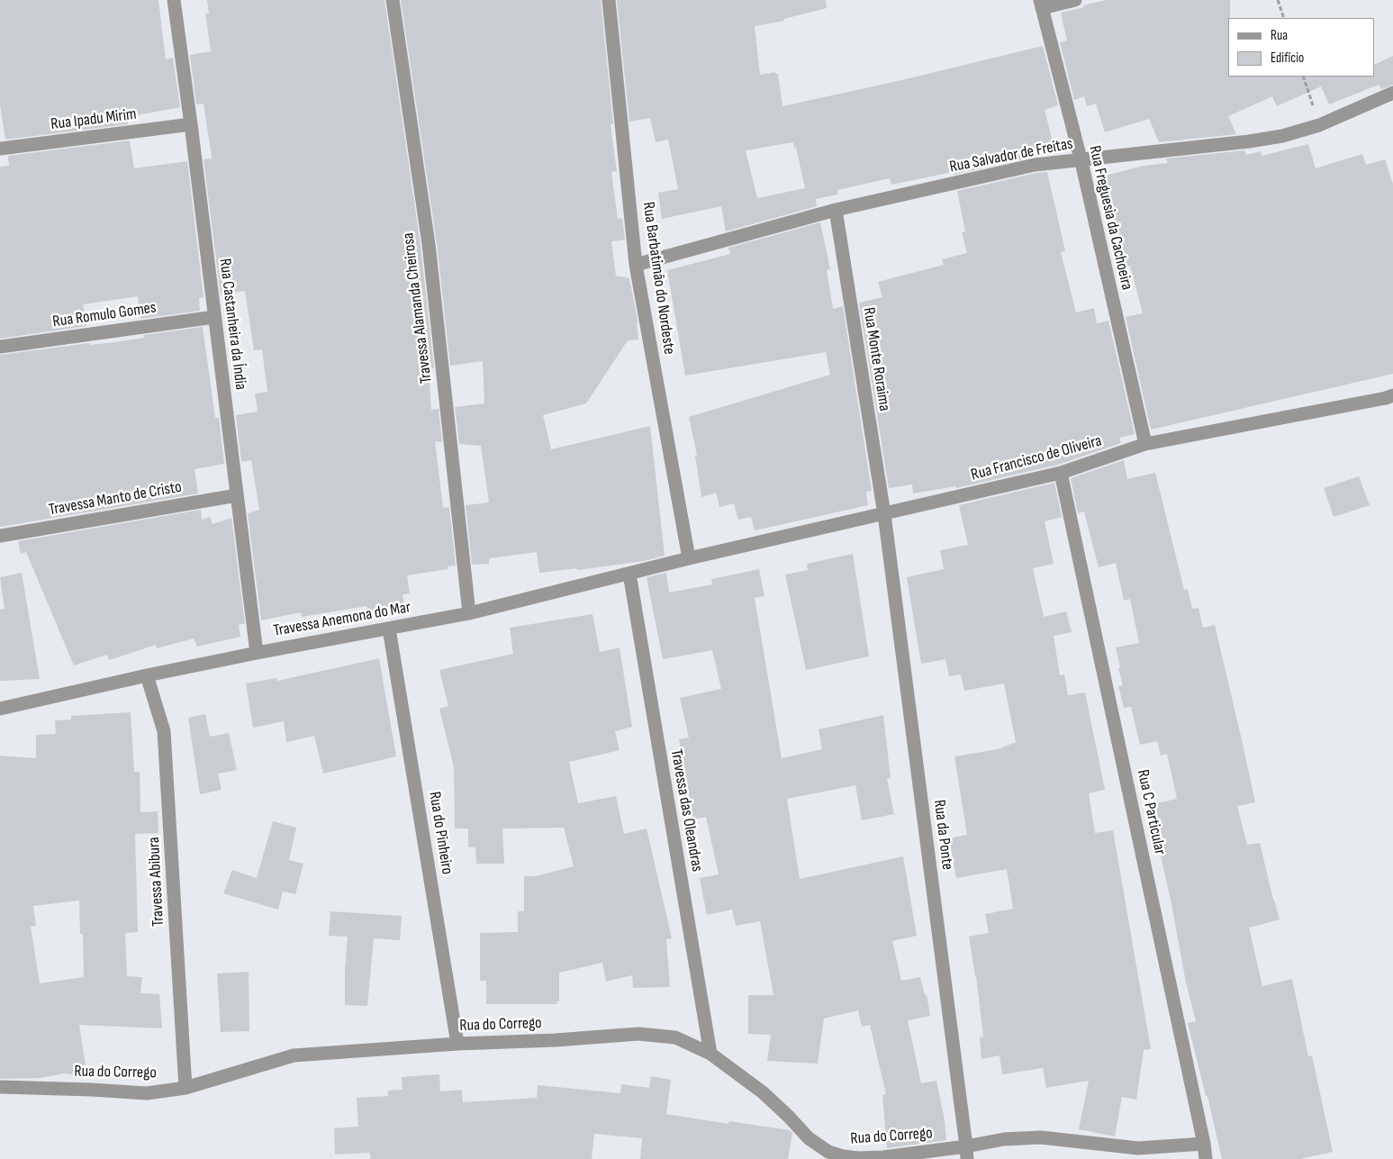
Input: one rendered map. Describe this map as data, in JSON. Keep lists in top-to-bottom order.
{
  "streets": {
    "street": [
      "Rua Ipadu Mirim",
      "Rua Salvador de Freitas",
      "Rua Freguesia da Cachoeira",
      "Rua Barbatimão do Nordeste",
      "Travessa Alamanda Cheirosa",
      "Rua Romulo Gomes",
      "Rua Castanheira da Índia",
      "Rua Monte Roraima",
      "Rua Francisco de Oliveira",
      "Travessa Manto de Cristo",
      "Travessa Anemona do Mar",
      "Travessa das Oleandras",
      "Rua C Particular",
      "Rua do Pinheiro",
      "Rua da Ponte",
      "Travessa Abibura",
      "Rua do Corrego"
    ]
  },
  "crossings": [
    ["Rua Ipadu Mirim", "Rua Castanheira da Índia"],
    ["Rua Salvador de Freitas", "Rua Freguesia da Cachoeira"],
    ["Rua Salvador de Freitas", "Rua Barbatimão do Nordeste"],
    ["Rua Salvador de Freitas", "Rua Monte Roraima"],
    ["Rua Freguesia da Cachoeira", "Rua Francisco de Oliveira"],
    ["Rua Barbatimão do Nordeste", "Rua Francisco de Oliveira"],
    ["Rua Barbatimão do Nordeste", "Travessa Anemona do Mar"],
    ["Travessa Alamanda Cheirosa", "Travessa Anemona do Mar"],
    ["Rua Romulo Gomes", "Rua Castanheira da Índia"],
    ["Rua Castanheira da Índia", "Travessa Manto de Cristo"],
    ["Rua Castanheira da Índia", "Travessa Anemona do Mar"],
    ["Rua Monte Roraima", "Rua Francisco de Oliveira"],
    ["Rua Monte Roraima", "Rua da Ponte"],
    ["Rua Francisco de Oliveira", "Travessa Anemona do Mar"],
    ["Rua Francisco de Oliveira", "Rua C Particular"],
    ["Rua Francisco de Oliveira", "Rua da Ponte"],
    ["Travessa Anemona do Mar", "Travessa das Oleandras"],
    ["Travessa Anemona do Mar", "Rua do Pinheiro"],
    ["Travessa Anemona do Mar", "Travessa Abibura"],
    ["Travessa das Oleandras", "Rua do Corrego"],
    ["Rua C Particular", "Rua do Corrego"],
    ["Rua do Pinheiro", "Rua do Corrego"],
    ["Rua da Ponte", "Rua do Corrego"],
    ["Travessa Abibura", "Rua do Corrego"]
  ],
  "legend": ["Rua", "Edifício"]
}
